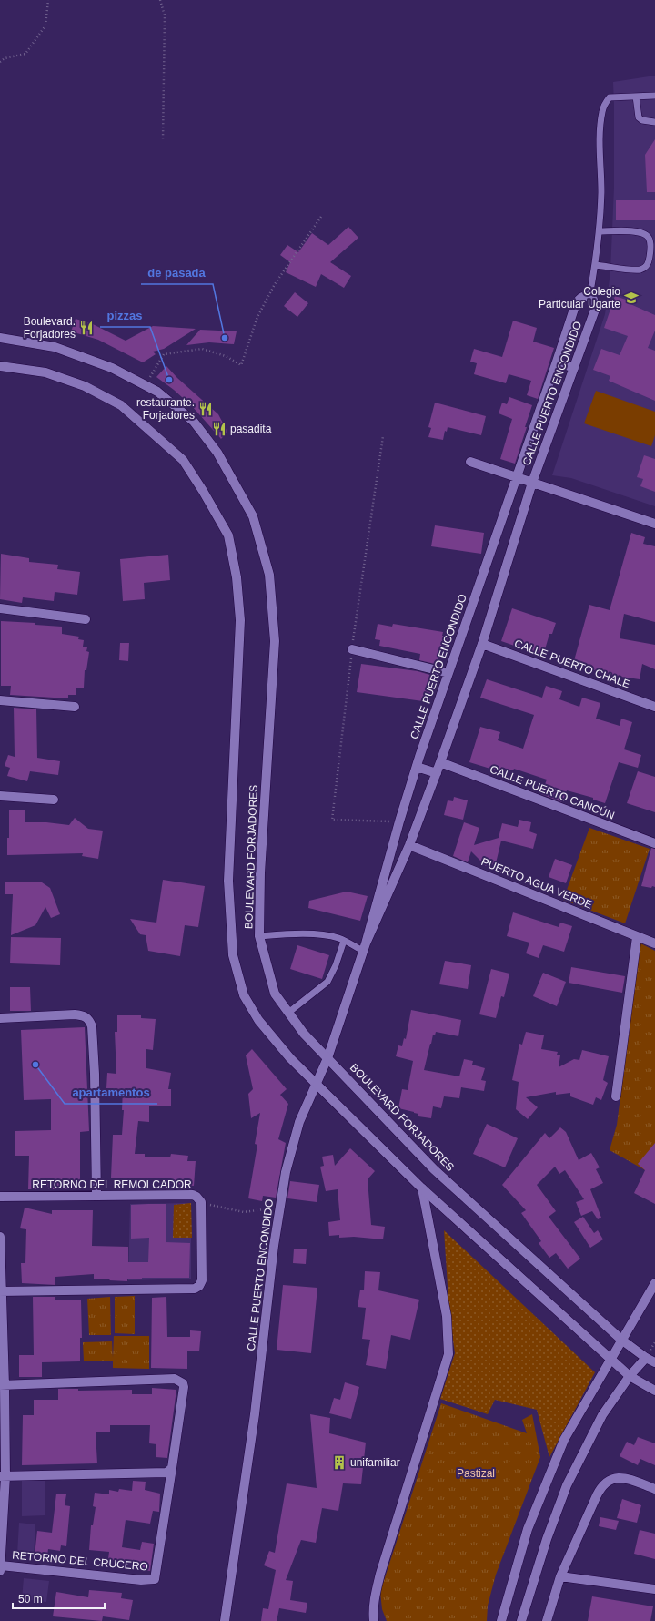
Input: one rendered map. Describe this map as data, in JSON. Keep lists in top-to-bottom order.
{
  "streets": {
    "street": [
      "CALLE PUERTO ENCONDIDO",
      "CALLE PUERTO CHALE",
      "CALLE PUERTO CANCÚN",
      "BOULEVARD FORJADORES",
      "PUERTO AGUA VERDE",
      "RETORNO DEL REMOLCADOR",
      "RETORNO DEL CRUCERO"
    ]
  },
  "crossings": [
    ["CALLE PUERTO ENCONDIDO", "CALLE PUERTO CHALE"],
    ["CALLE PUERTO ENCONDIDO", "CALLE PUERTO CANCÚN"],
    ["CALLE PUERTO ENCONDIDO", "BOULEVARD FORJADORES"],
    ["CALLE PUERTO ENCONDIDO", "PUERTO AGUA VERDE"]
  ],
  "parks": ["Pastizal"],
  "places": {
    "school or university": ["Colegio Particular Ugarte"],
    "restaurant": ["Boulevard. Forjadores", "restaurante. Forjadores", "pasadita"],
    "other": ["de pasada", "pizzas", "apartamentos"],
    "building": ["unifamiliar"]
  },
  "scale_bar": "50 m"
}
